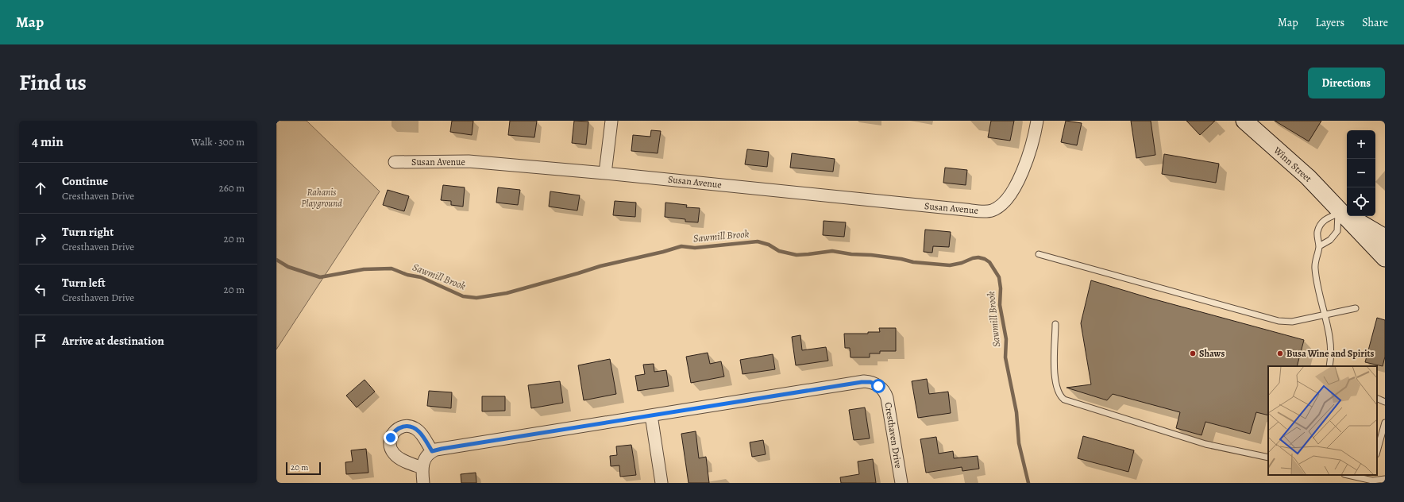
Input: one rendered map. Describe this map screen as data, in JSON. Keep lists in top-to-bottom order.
{
  "streets": {
    "main road": ["Winn Street"],
    "street": ["Susan Avenue", "Cresthaven Drive"]
  },
  "water": ["Sawmill Brook"],
  "parks": ["Rahanis Playground"],
  "places": ["Shaws", "Busa Wine and Spirits"],
  "scale_bar": "20 m",
  "page": {
    "header": "Map",
    "nav": ["Map", "Layers", "Share"],
    "title": "Find us",
    "buttons": "Directions",
    "heading": ["4 min", "Walk · 300 m"],
    "map_buttons": ["+", "−"],
    "list": [
      ["Continue", "Cresthaven Drive", "260 m"],
      ["Turn right", "Cresthaven Drive", "20 m"],
      ["Turn left", "Cresthaven Drive", "20 m"],
      "Arrive at destination"
    ],
    "scale": "20 m"
  }
}
